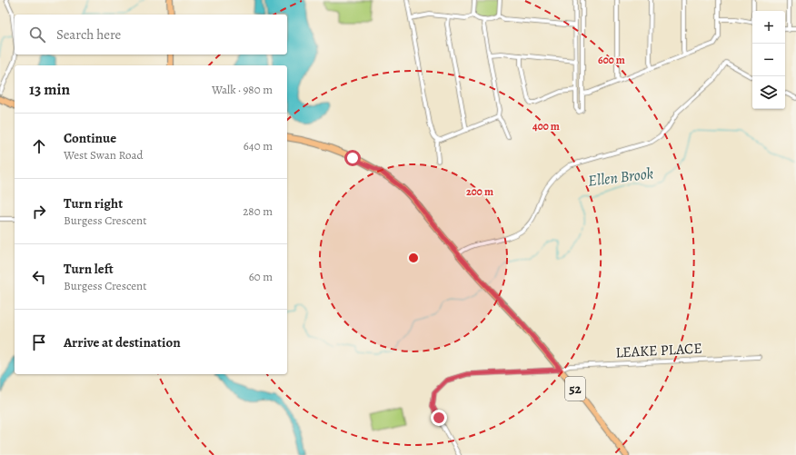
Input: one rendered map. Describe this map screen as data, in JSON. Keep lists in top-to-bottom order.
{
  "streets": {
    "main road": ["52"],
    "street": ["LEAKE PLACE"]
  },
  "crossings": [
    ["LEAKE PLACE", "52"]
  ],
  "water": ["Ellen Brook"],
  "page": {
    "map_buttons": ["+", "−"],
    "search": "Search here",
    "heading": ["13 min", "Walk · 980 m"],
    "list": [
      ["Continue", "West Swan Road", "640 m"],
      ["Turn right", "Burgess Crescent", "280 m"],
      ["Turn left", "Burgess Crescent", "60 m"],
      "Arrive at destination"
    ]
  },
  "rings": ["600 m", "400 m", "200 m"]
}
